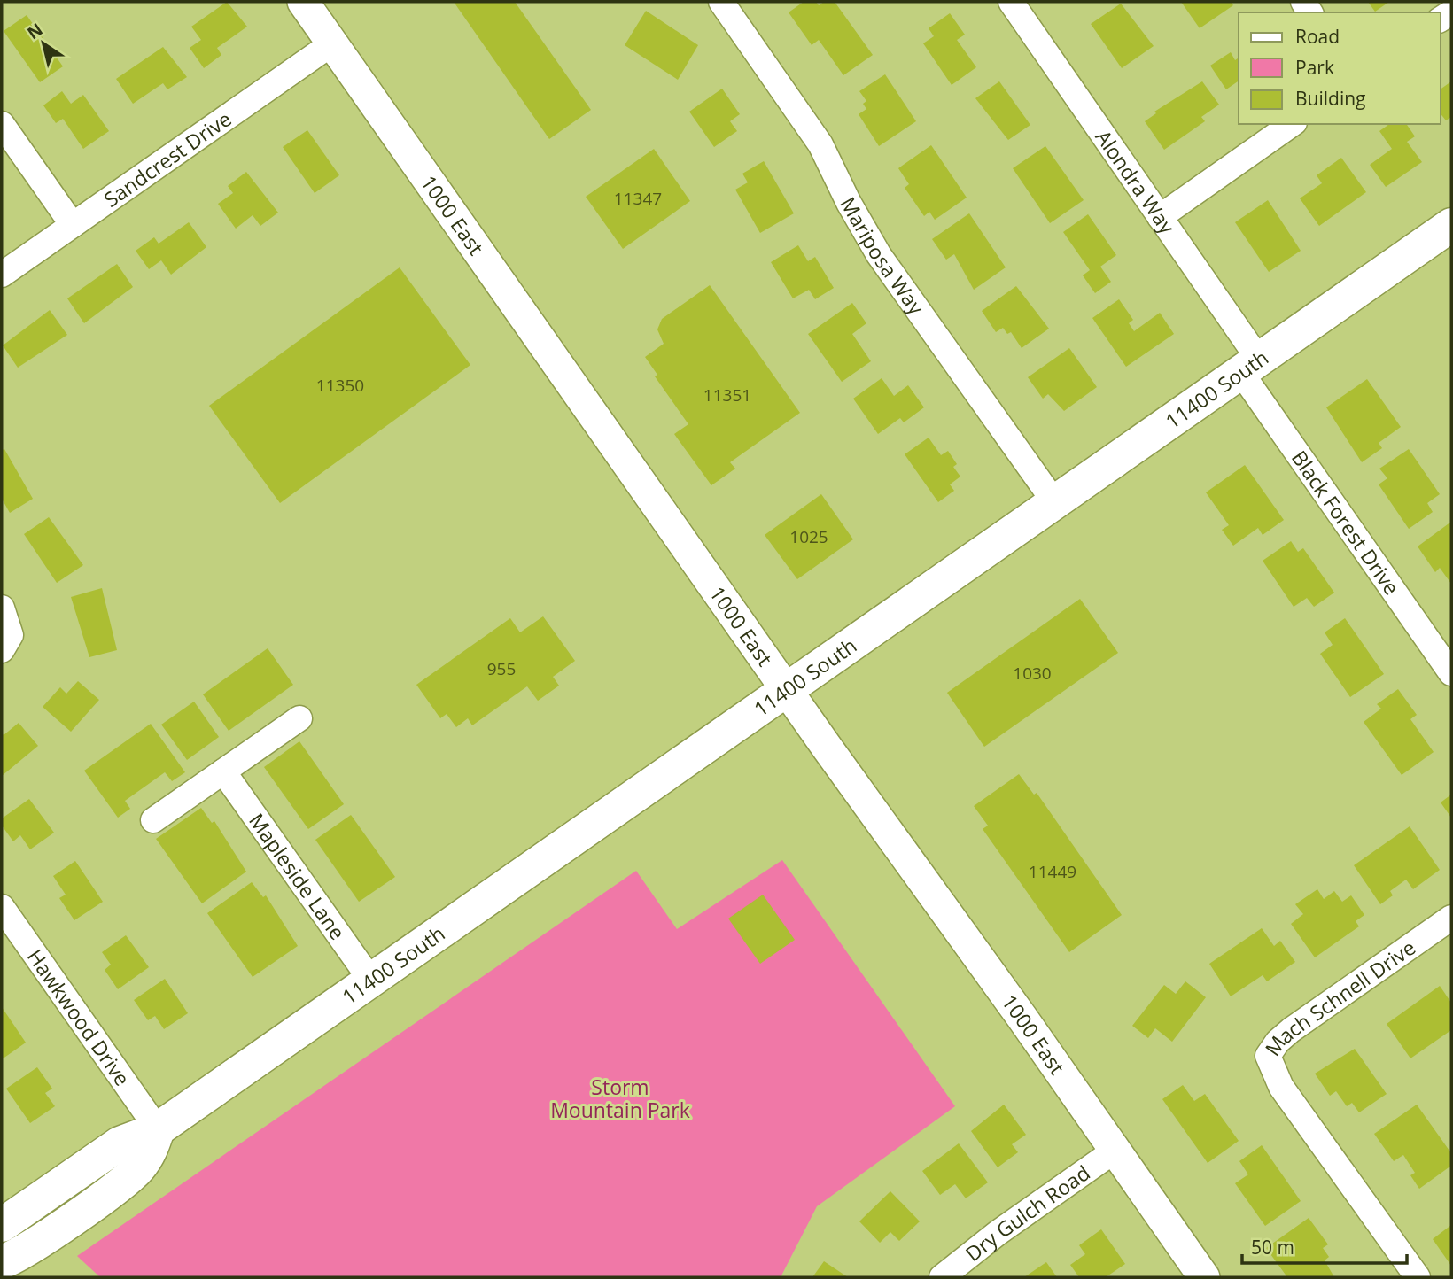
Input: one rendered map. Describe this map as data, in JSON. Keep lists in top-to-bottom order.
{
  "streets": {
    "main road": ["11400 South"],
    "street": [
      "Sandcrest Drive",
      "Alondra Way",
      "1000 East",
      "Mariposa Way",
      "Black Forest Drive",
      "Mapleside Lane",
      "Mach Schnell Drive",
      "Hawkwood Drive",
      "Dry Gulch Road"
    ]
  },
  "crossings": [
    ["Sandcrest Drive", "1000 East"],
    ["Alondra Way", "11400 South"],
    ["Alondra Way", "Black Forest Drive"],
    ["1000 East", "11400 South"],
    ["1000 East", "Dry Gulch Road"],
    ["Mariposa Way", "11400 South"],
    ["11400 South", "Black Forest Drive"],
    ["11400 South", "Mapleside Lane"],
    ["11400 South", "Hawkwood Drive"]
  ],
  "parks": ["Storm Mountain Park"],
  "house_numbers": [
    "11347",
    "11350",
    "11351",
    "1025",
    "955",
    "1030",
    "11449"
  ],
  "legend": ["Road", "Park", "Building"],
  "scale_bar": "50 m",
  "north": "top left"
}
